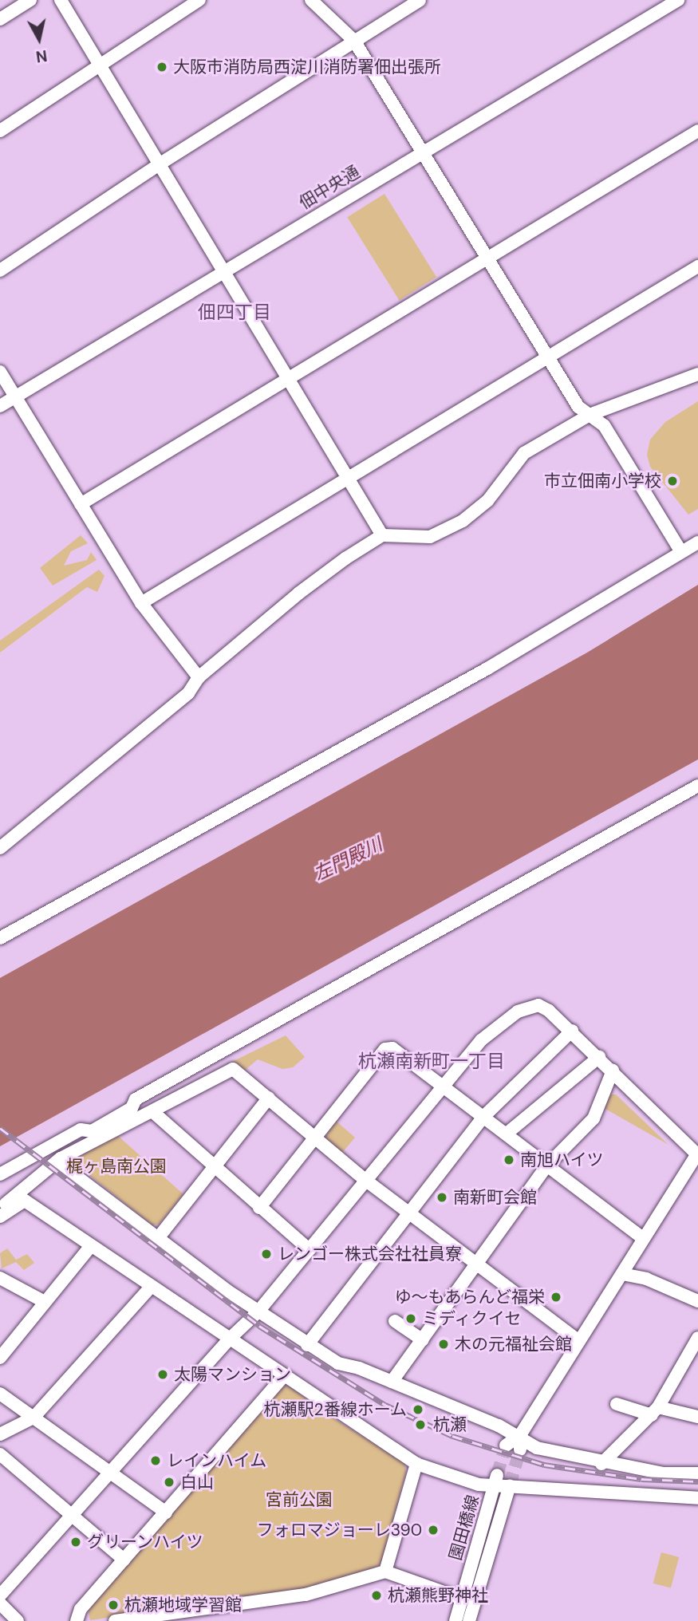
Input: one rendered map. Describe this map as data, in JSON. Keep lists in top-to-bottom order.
{
  "streets": {
    "street": ["佃中央通", "園田橋線"]
  },
  "districts": ["佃四丁目", "杭瀬南新町一丁目"],
  "water": ["左門殿川"],
  "parks": ["梶ヶ島南公園", "宮前公園"],
  "places": [
    "大阪市消防局西淀川消防署佃出張所",
    "市立佃南小学校",
    "南旭ハイツ",
    "南新町会館",
    "レンゴー株式会社社員寮",
    "ゆ～もあらんど福栄",
    "ミディクイセ",
    "木の元福祉会館",
    "太陽マンション",
    "杭瀬駅2番線ホーム",
    "杭瀬",
    "レインハイム",
    "白山",
    "フォロマジョーレ390",
    "グリーンハイツ",
    "杭瀬熊野神社",
    "杭瀬地域学習館"
  ],
  "north": "bottom"
}
